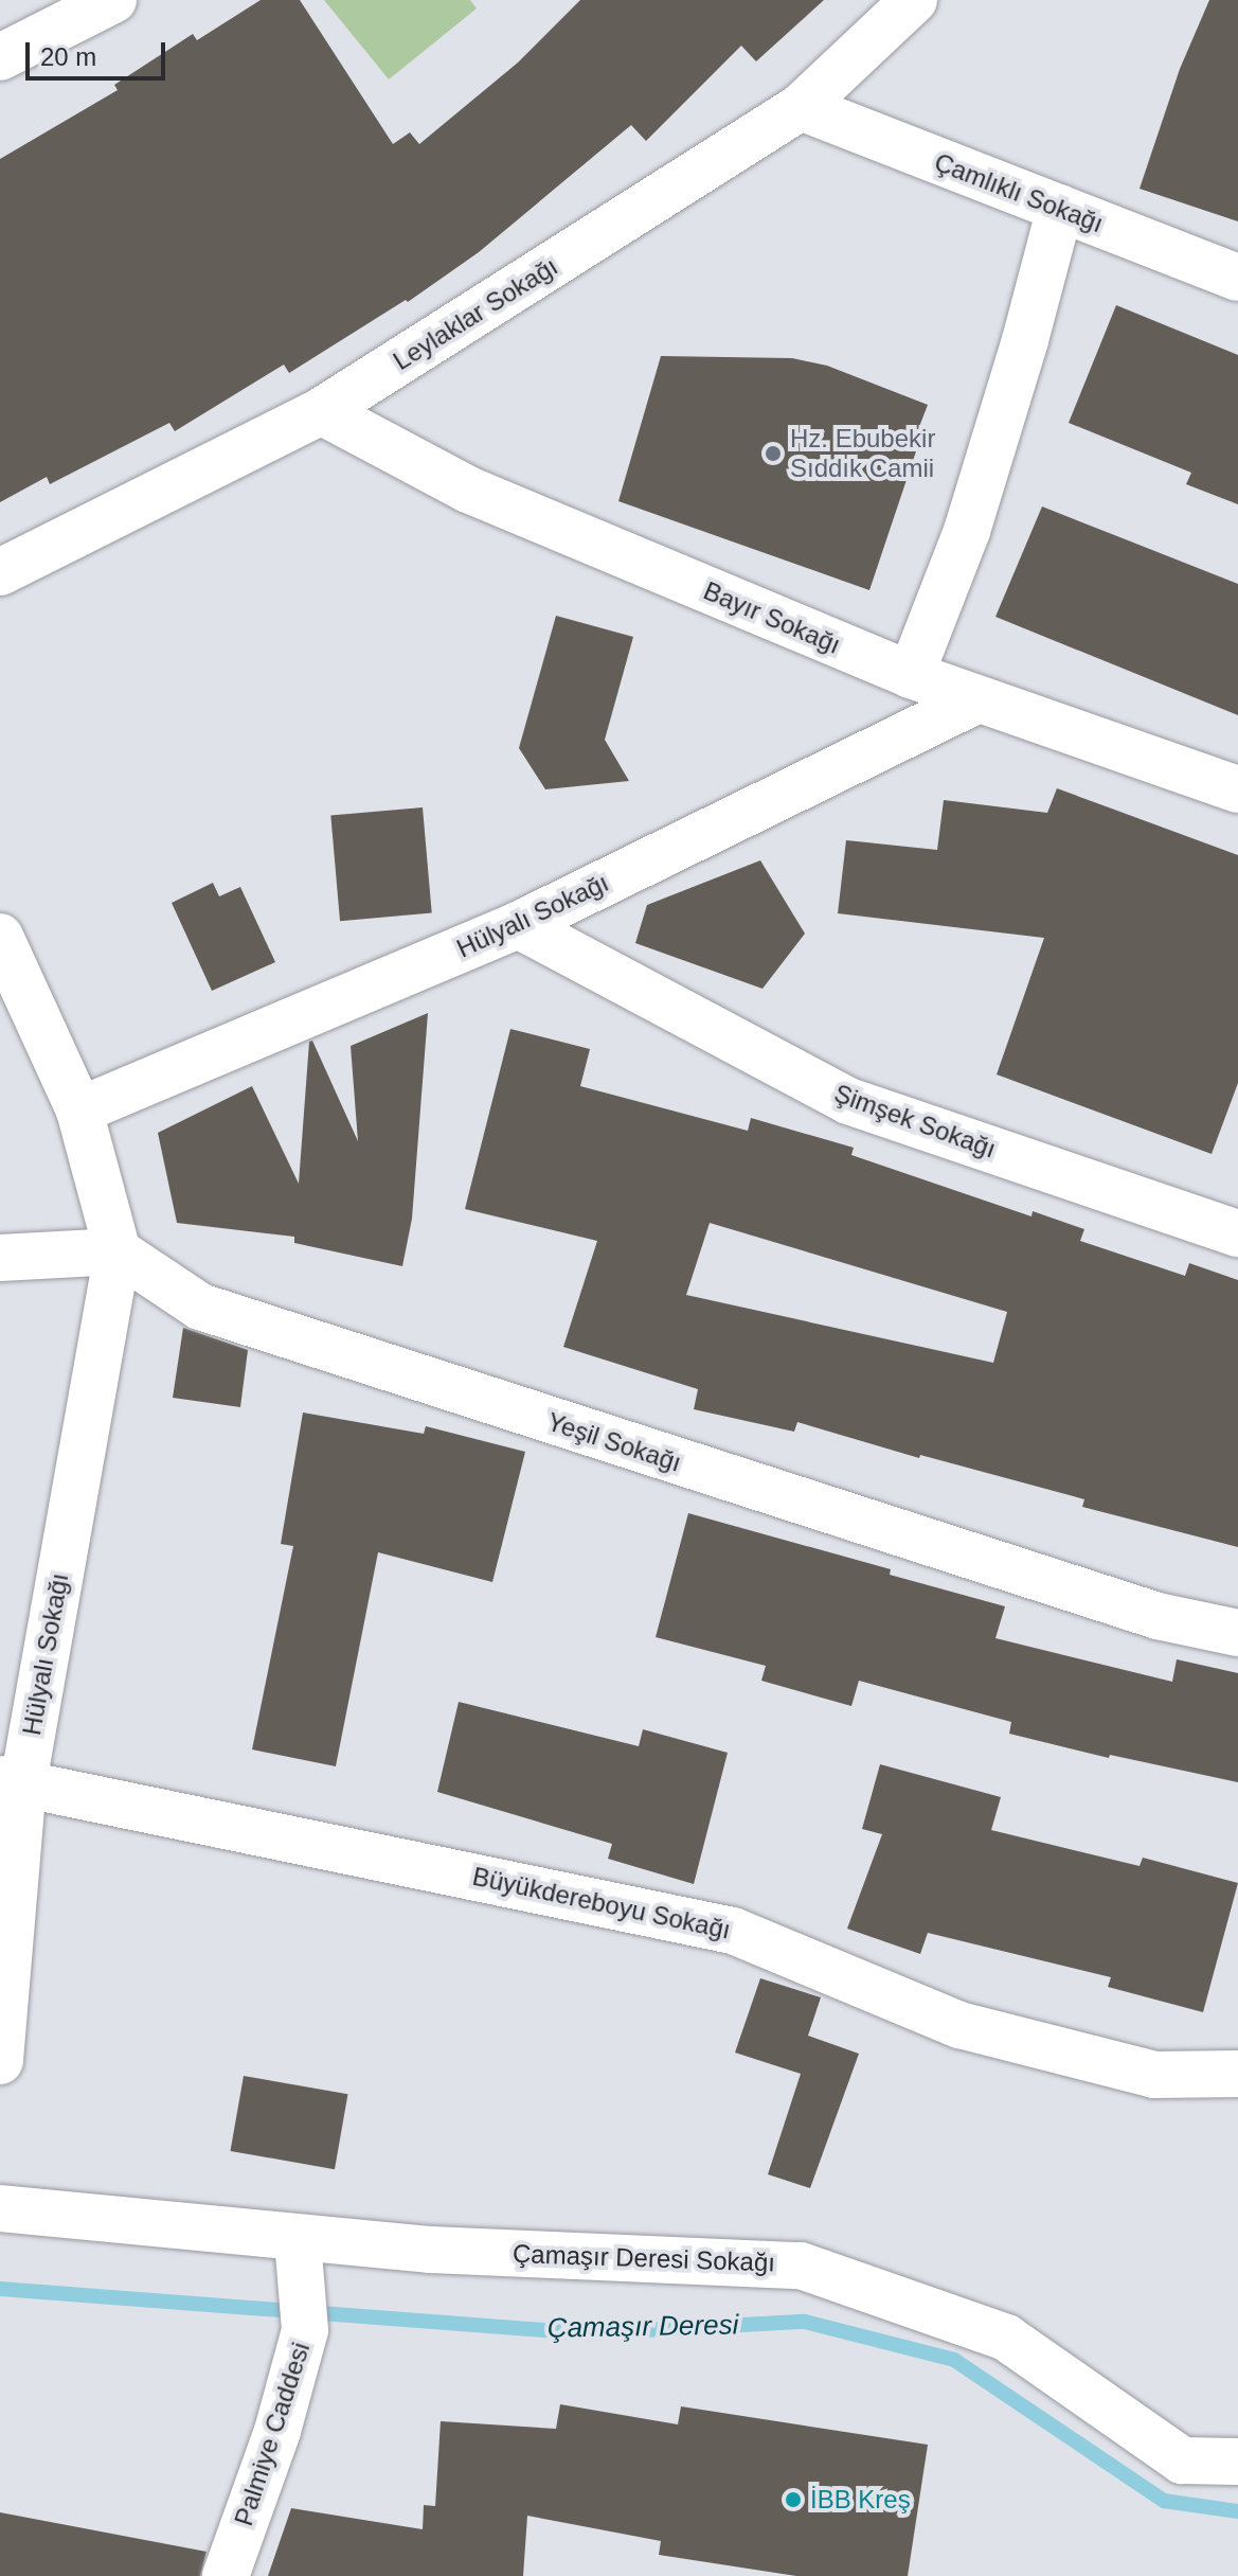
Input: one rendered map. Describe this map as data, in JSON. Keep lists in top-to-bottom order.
{
  "streets": {
    "street": [
      "Çamlıklı Sokağı",
      "Leylaklar Sokağı",
      "Bayır Sokağı",
      "Hülyalı Sokağı",
      "Şimşek Sokağı",
      "Yeşil Sokağı",
      "Büyükdereboyu Sokağı",
      "Çamaşır Deresi Sokağı",
      "Palmiye Caddesi"
    ]
  },
  "crossings": [
    ["Çamlıklı Sokağı", "Leylaklar Sokağı"],
    ["Leylaklar Sokağı", "Bayır Sokağı"],
    ["Bayır Sokağı", "Hülyalı Sokağı"],
    ["Hülyalı Sokağı", "Şimşek Sokağı"],
    ["Hülyalı Sokağı", "Yeşil Sokağı"],
    ["Hülyalı Sokağı", "Büyükdereboyu Sokağı"],
    ["Çamaşır Deresi Sokağı", "Palmiye Caddesi"]
  ],
  "water": ["Çamaşır Deresi"],
  "places": ["Hz. Ebubekir Sıddık Camii", "İBB Kreş"],
  "scale_bar": "20 m"
}
